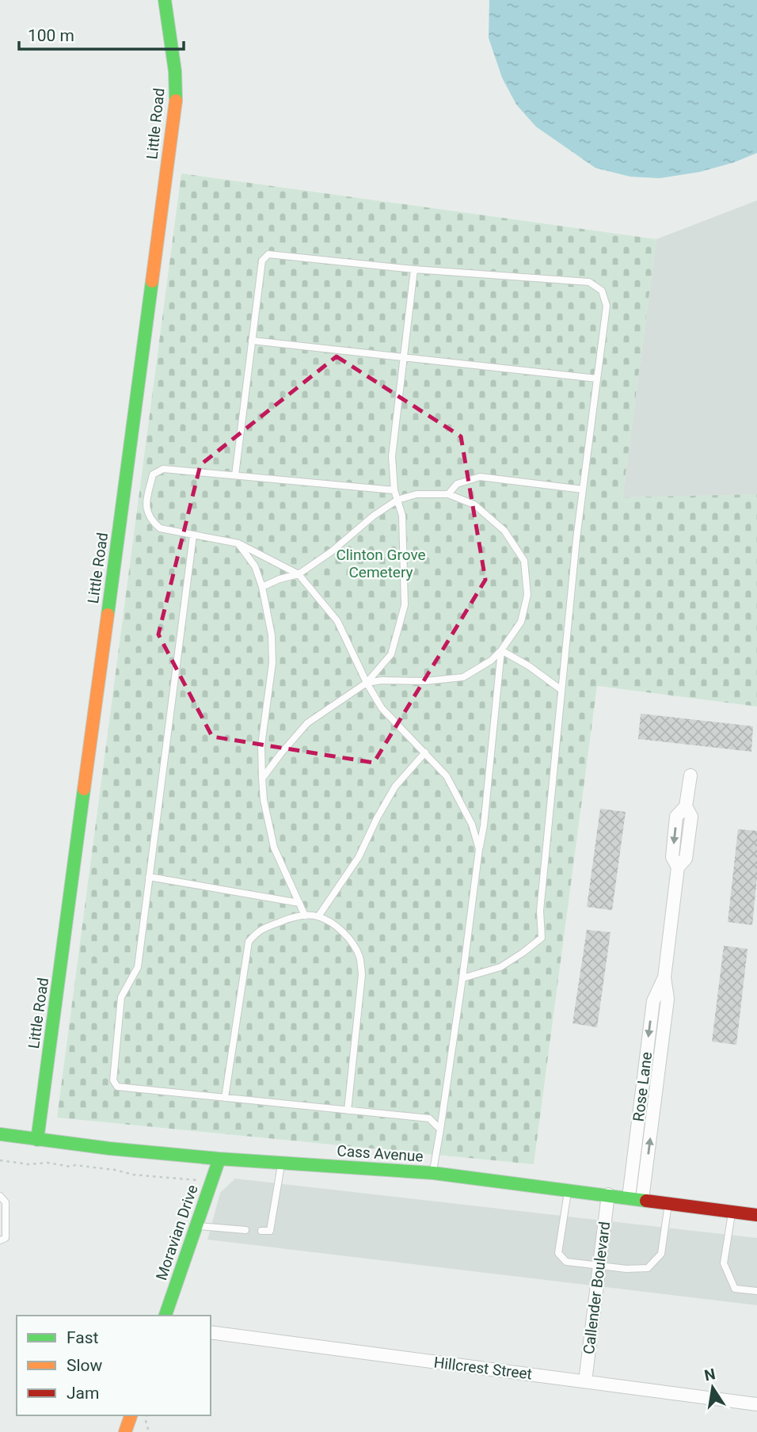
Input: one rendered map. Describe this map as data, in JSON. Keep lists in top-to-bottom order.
{
  "streets": {
    "street": [
      "Little Road",
      "Rose Lane",
      "Cass Avenue",
      "Moravian Drive",
      "Callender Boulevard",
      "Hillcrest Street"
    ]
  },
  "crossings": [
    ["Little Road", "Cass Avenue"],
    ["Rose Lane", "Cass Avenue"],
    ["Cass Avenue", "Moravian Drive"],
    ["Cass Avenue", "Callender Boulevard"],
    ["Callender Boulevard", "Hillcrest Street"]
  ],
  "parks": ["Clinton Grove Cemetery"],
  "legend": ["Fast", "Slow", "Jam"],
  "scale_bar": "100 m",
  "north": "top"
}
